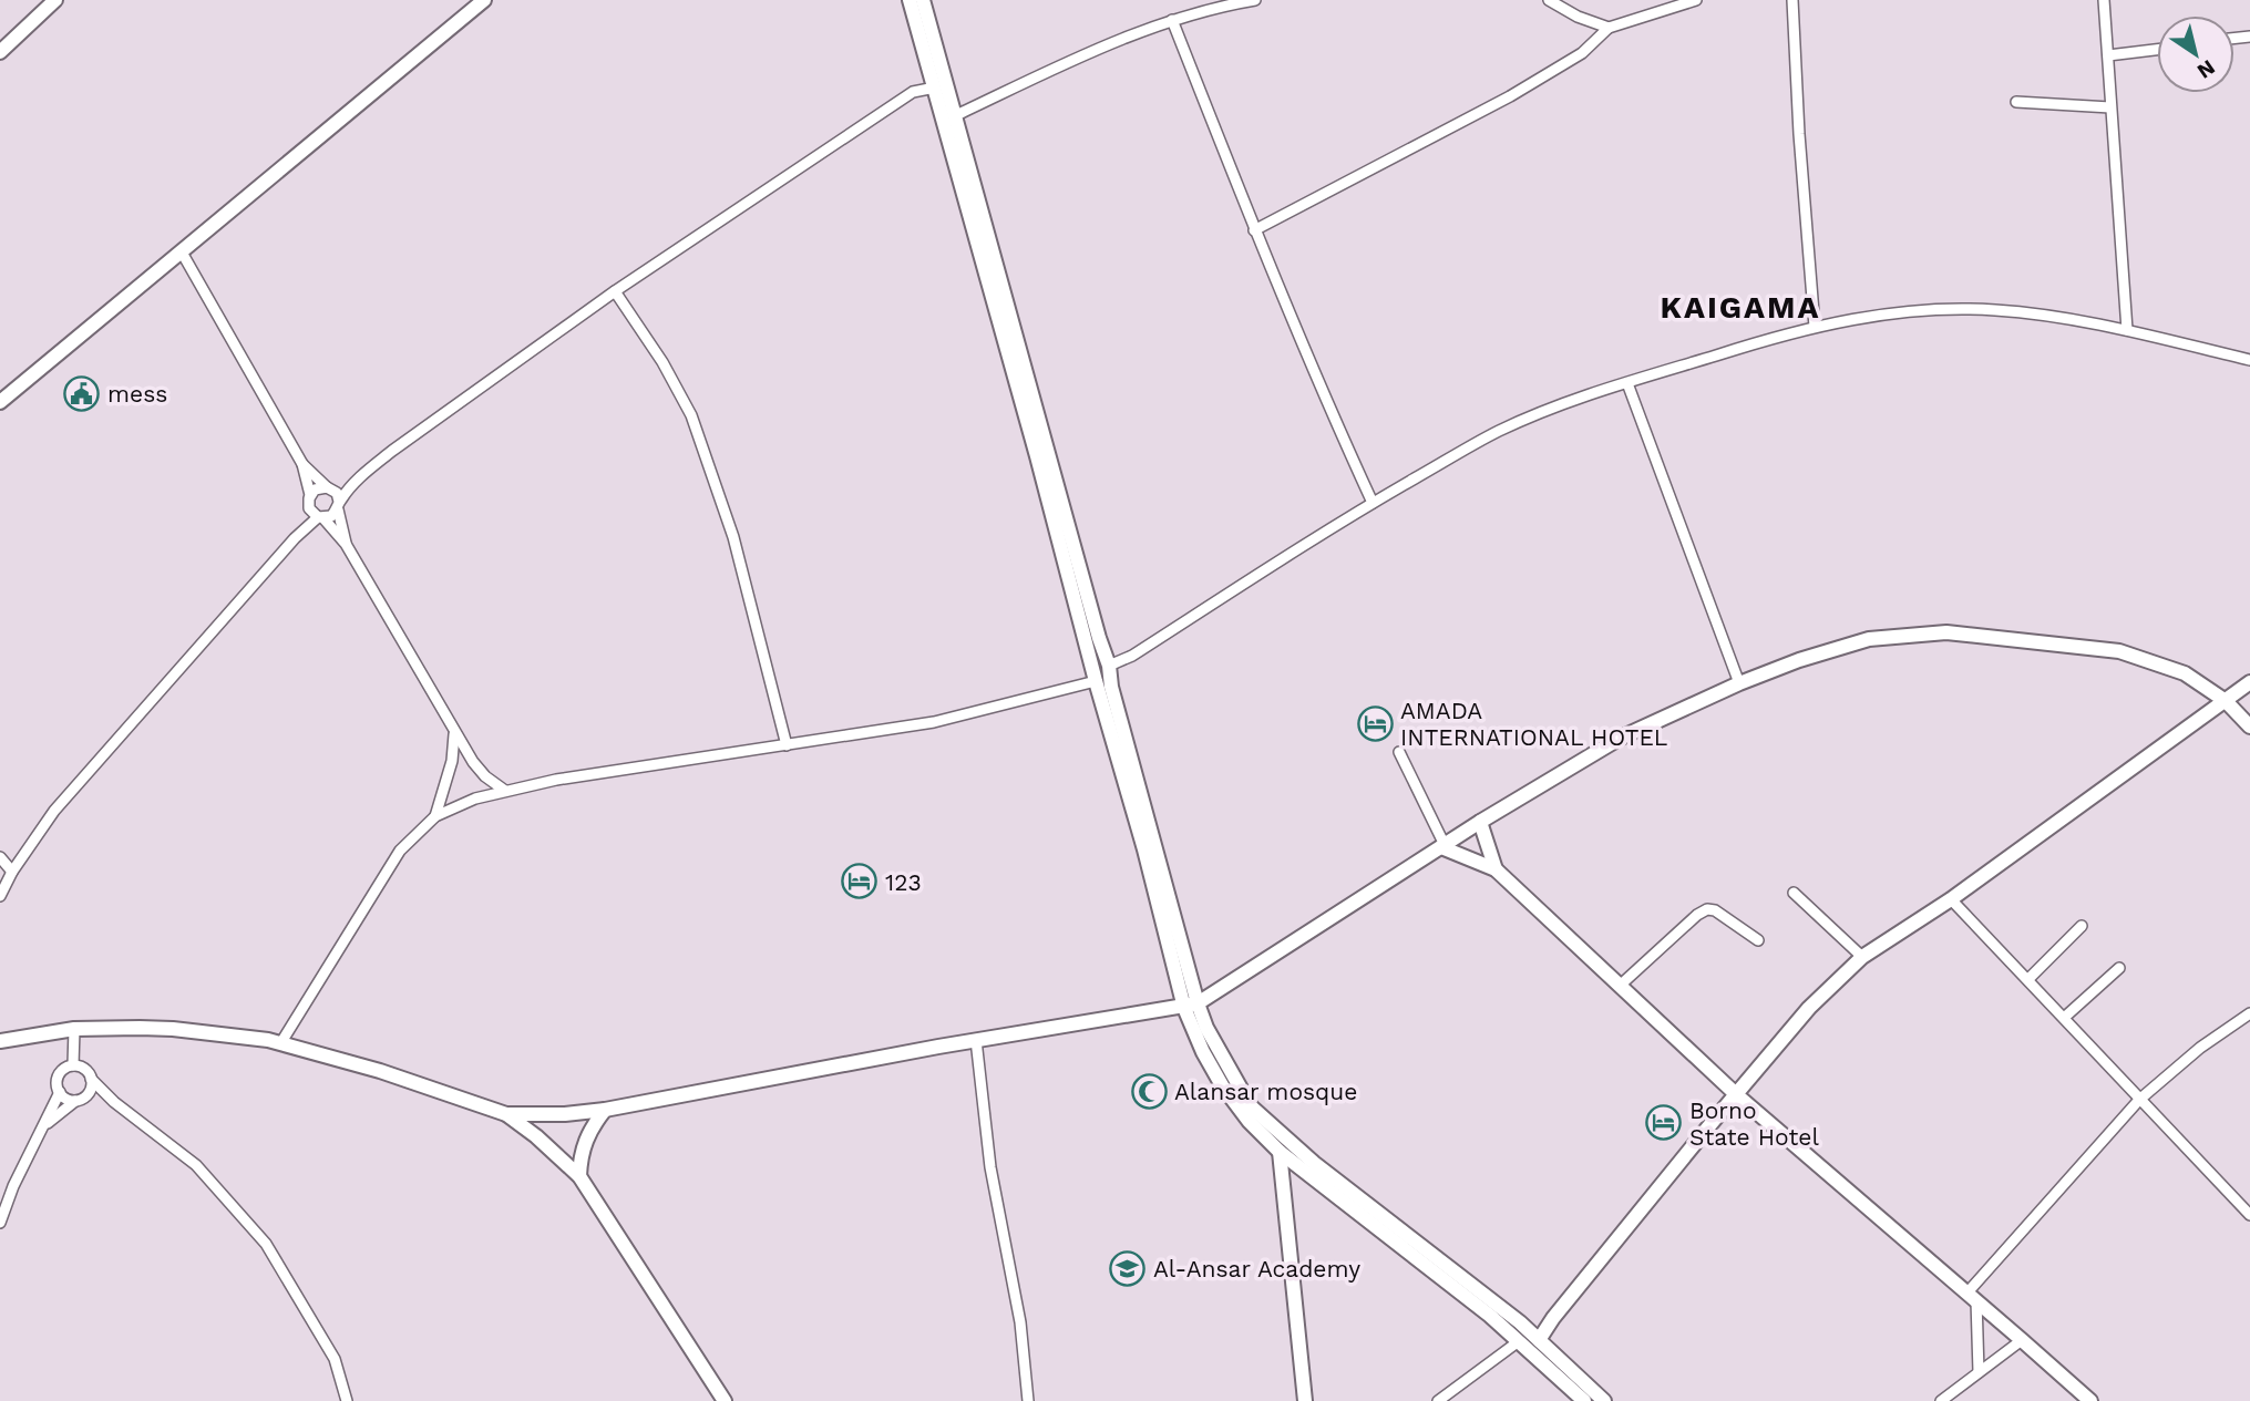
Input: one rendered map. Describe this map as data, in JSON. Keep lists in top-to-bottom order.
{
  "districts": ["KAIGAMA"],
  "places": {
    "public building": ["mess"],
    "hotel": ["AMADA INTERNATIONAL HOTEL", "123", "Borno State Hotel"],
    "mosque": ["Alansar mosque"],
    "school or university": ["Al-Ansar Academy"]
  },
  "north": "bottom right"
}
